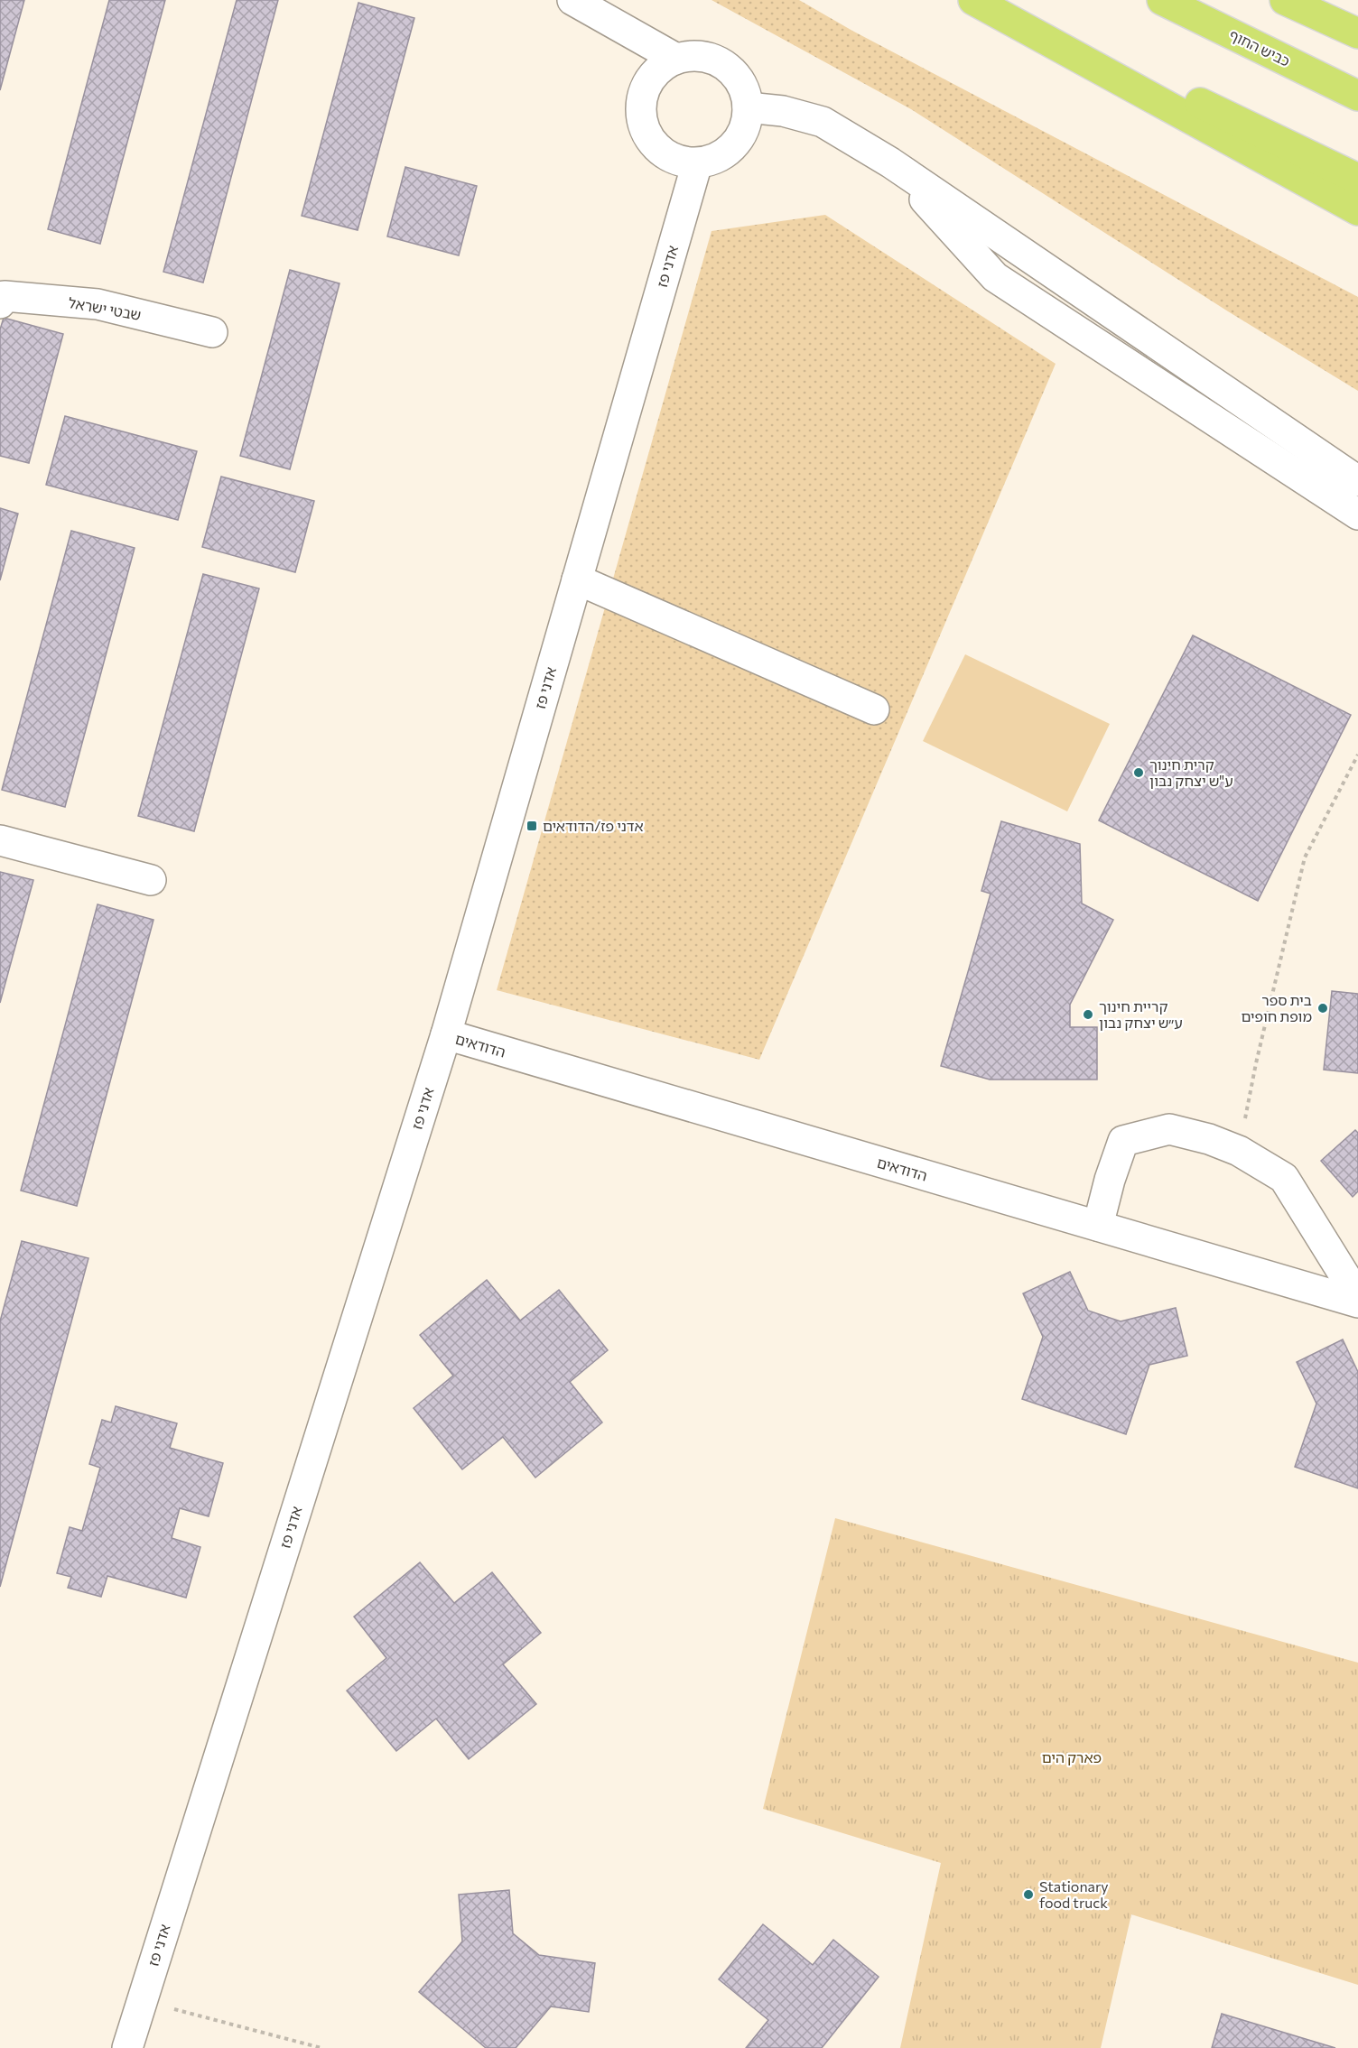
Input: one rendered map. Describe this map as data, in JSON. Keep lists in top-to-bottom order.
{
  "streets": {
    "highway": ["כביש החוף"],
    "street": ["אדני פז", "שבטי ישראל", "הדודאים"]
  },
  "crossings": [
    ["אדני פז", "הדודאים"]
  ],
  "parks": ["פארק הים"],
  "places": {
    "other": [
      "קרית חינוך ע\"ש יצחק נבון",
      "בית ספר מופת חופים",
      "קריית חינוך ע״ש יצחק נבון",
      "Stationary food truck"
    ],
    "transit": ["אדני פז/הדודאים"]
  }
}
